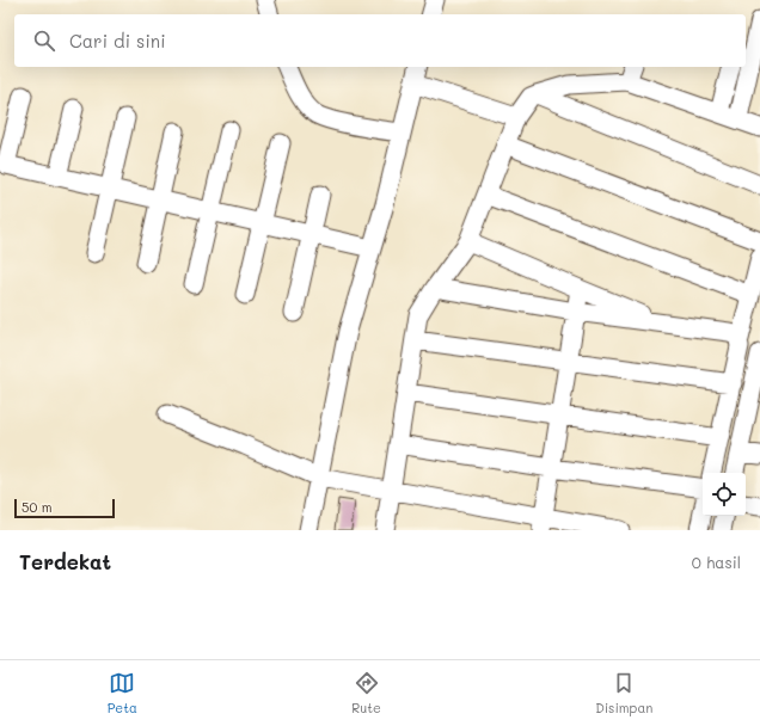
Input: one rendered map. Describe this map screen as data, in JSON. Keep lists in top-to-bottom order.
{
  "scale_bar": "50 m",
  "page": {
    "search": "Cari di sini",
    "scale": "50 m",
    "heading": ["Terdekat", "0 hasil"],
    "nav": ["Peta", "Rute", "Disimpan"]
  }
}
